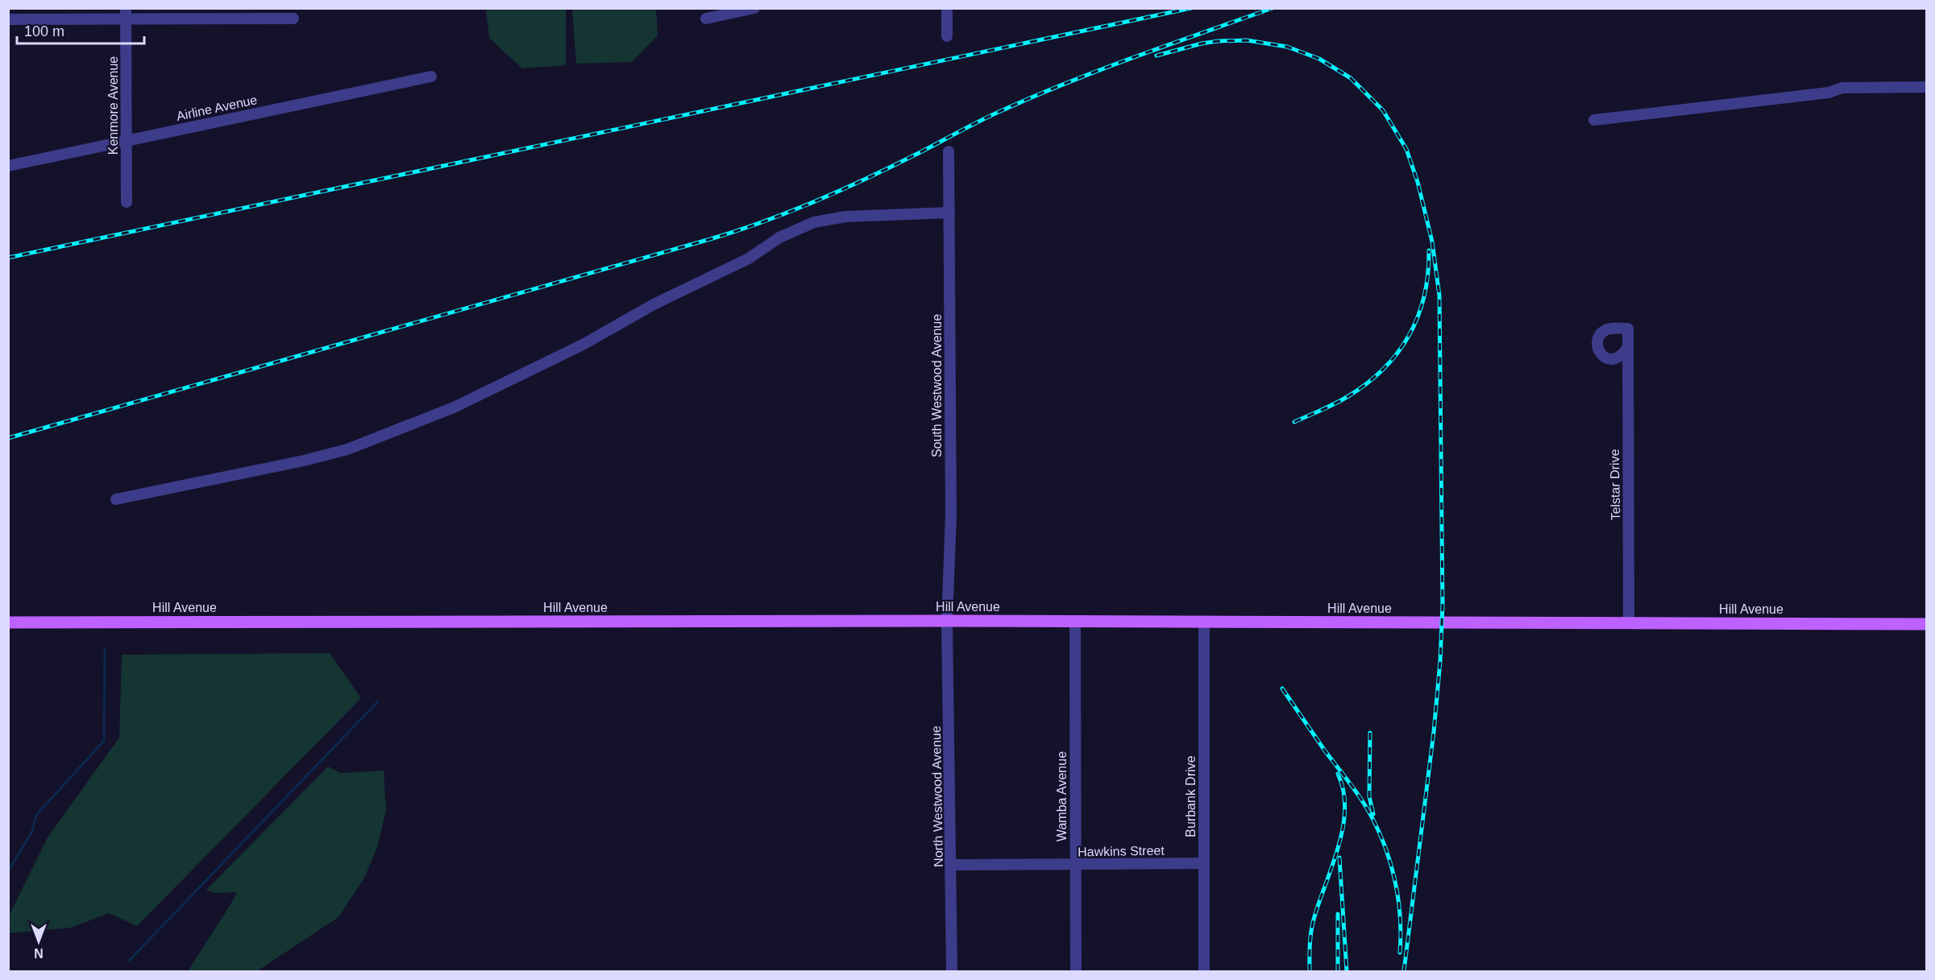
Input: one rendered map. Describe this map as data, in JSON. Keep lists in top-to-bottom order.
{
  "streets": {
    "main road": ["Hill Avenue"],
    "street": [
      "Kenmore Avenue",
      "Airline Avenue",
      "South Westwood Avenue",
      "Telstar Drive",
      "North Westwood Avenue",
      "Wamba Avenue",
      "Burbank Drive",
      "Hawkins Street"
    ]
  },
  "crossings": [
    ["Kenmore Avenue", "Airline Avenue"],
    ["South Westwood Avenue", "Hill Avenue"],
    ["South Westwood Avenue", "North Westwood Avenue"],
    ["Telstar Drive", "Hill Avenue"],
    ["Hill Avenue", "North Westwood Avenue"],
    ["Hill Avenue", "Wamba Avenue"],
    ["Hill Avenue", "Burbank Drive"],
    ["North Westwood Avenue", "Hawkins Street"],
    ["Wamba Avenue", "Hawkins Street"],
    ["Burbank Drive", "Hawkins Street"]
  ],
  "scale_bar": "100 m",
  "north": "bottom"
}
